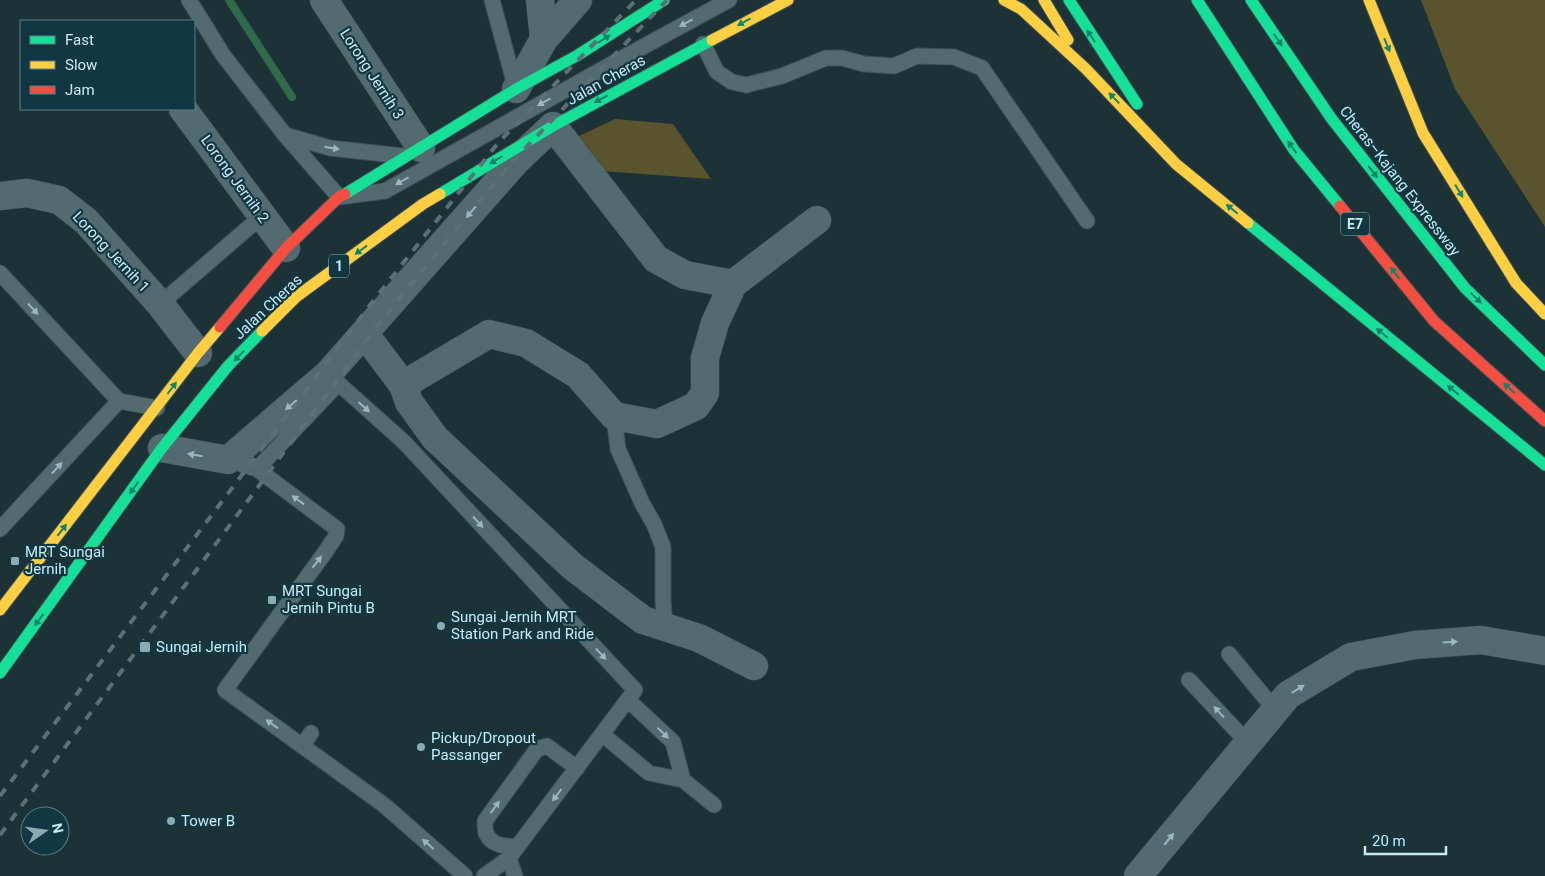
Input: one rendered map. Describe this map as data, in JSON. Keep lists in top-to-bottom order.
{
  "streets": {
    "main road": [
      "Jalan Cheras",
      "Cheras–Kajang Expressway",
      "E7",
      "1"
    ],
    "street": ["Lorong Jernih 3", "Lorong Jernih 2", "Lorong Jernih 1"]
  },
  "crossings": [
    ["Lorong Jernih 3", "Jalan Cheras"],
    ["Jalan Cheras", "Lorong Jernih 2"],
    ["Jalan Cheras", "Lorong Jernih 1"]
  ],
  "places": {
    "transit": ["MRT Sungai Jernih", "MRT Sungai Jernih Pintu B", "Sungai Jernih"],
    "other": ["Sungai Jernih MRT Station Park and Ride", "Pickup/Dropout Passanger", "Tower B"]
  },
  "legend": ["Fast", "Slow", "Jam"],
  "scale_bar": "20 m",
  "north": "right"
}
